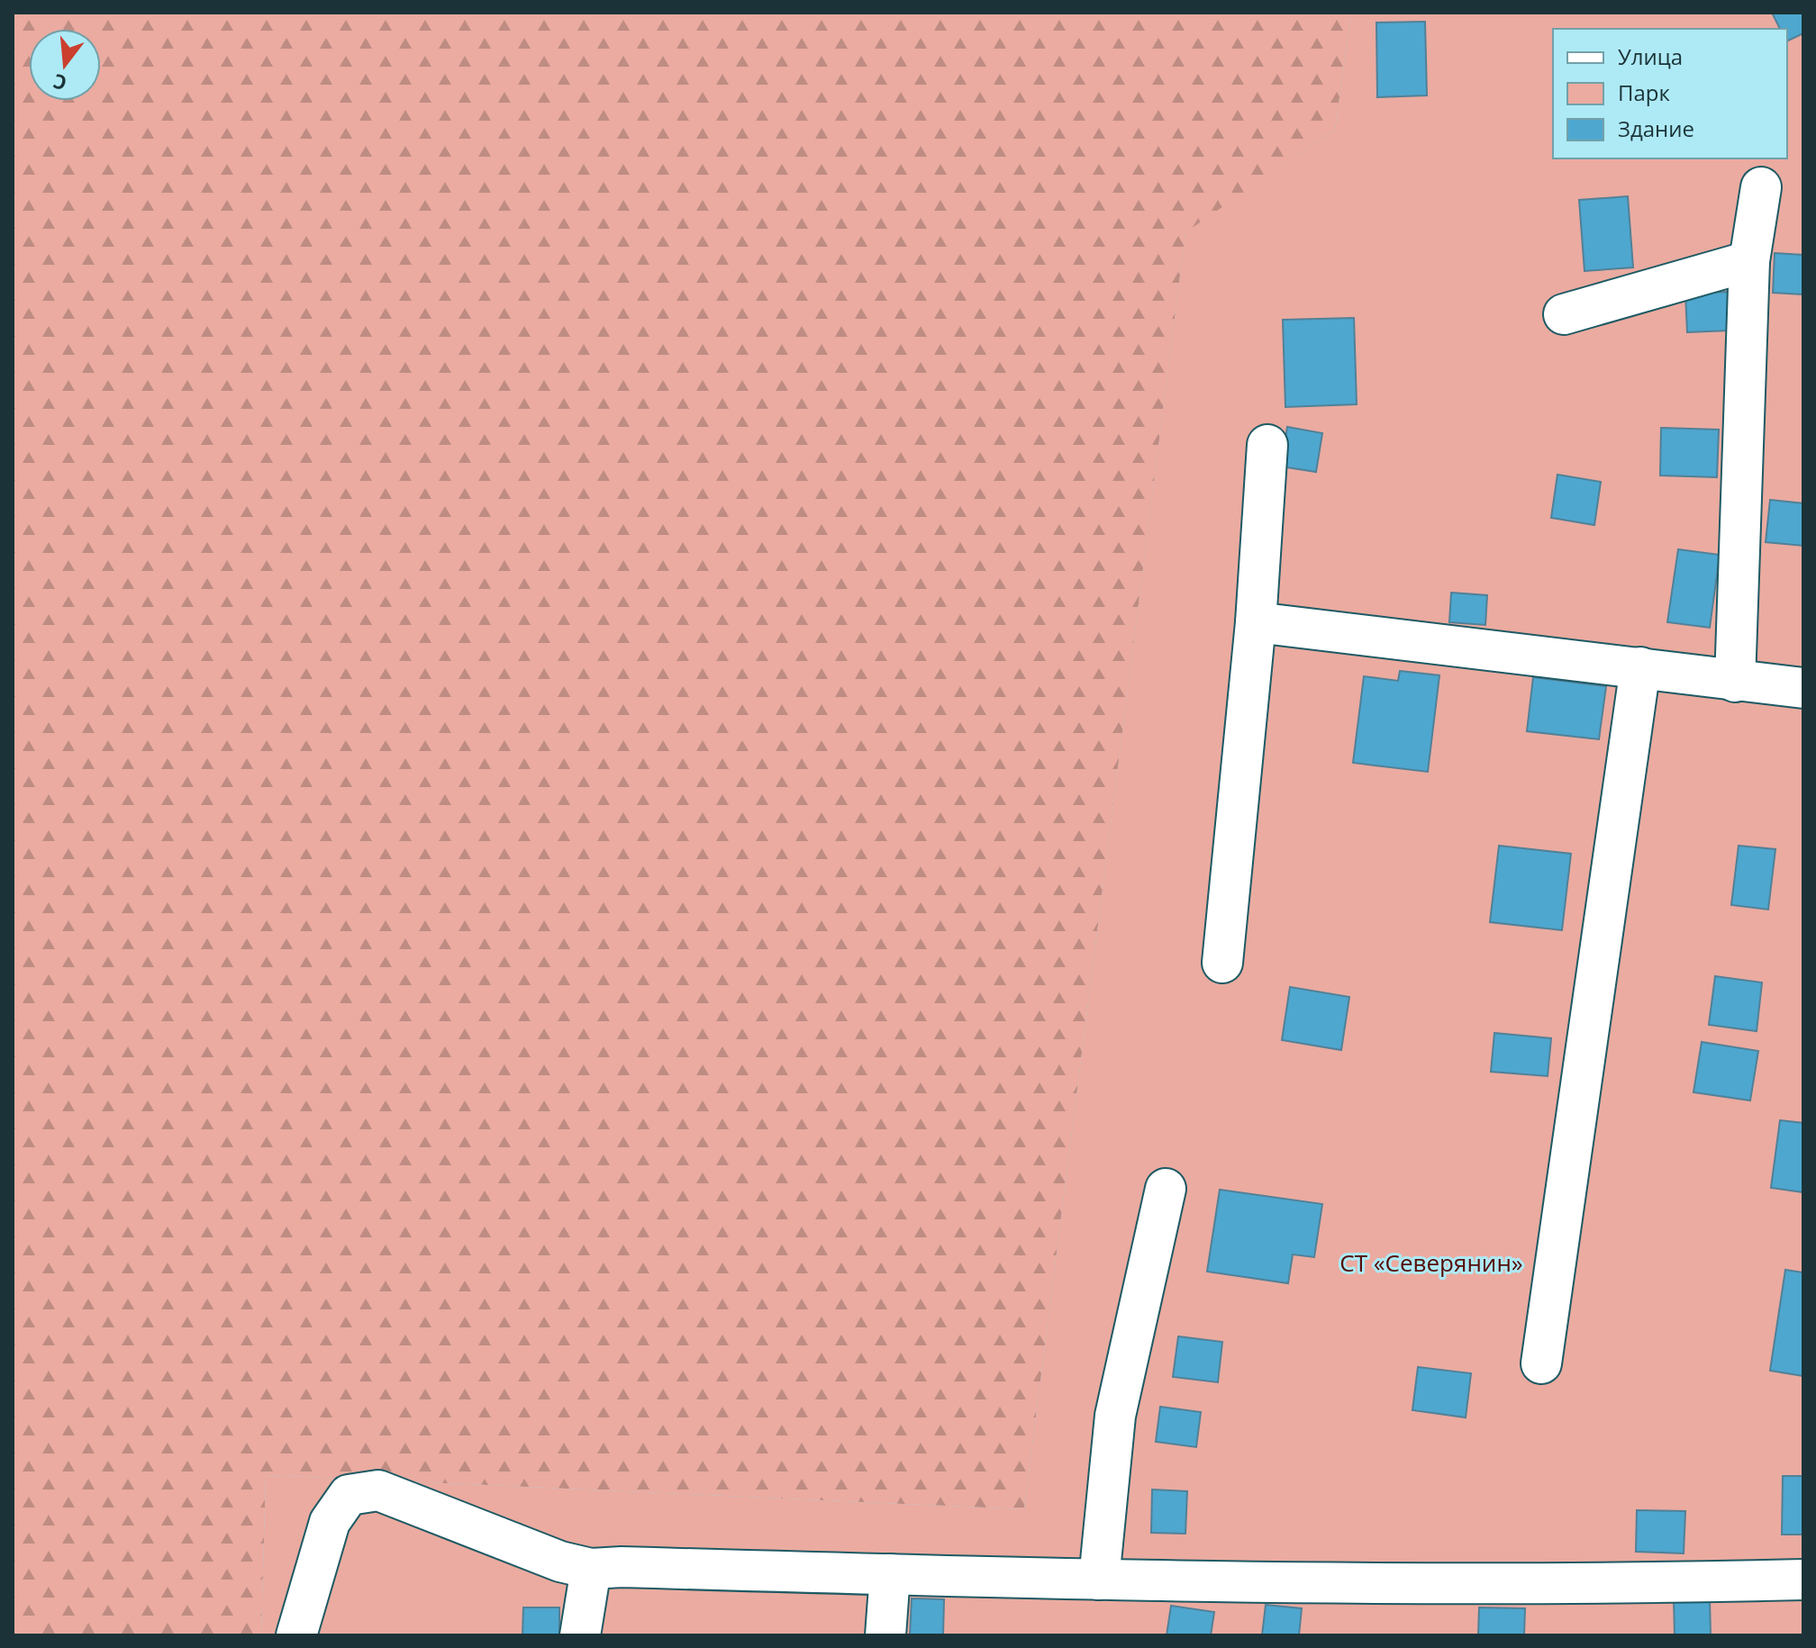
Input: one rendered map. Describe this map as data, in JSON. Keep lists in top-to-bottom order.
{
  "parks": ["СТ «Северянин»"],
  "legend": ["Улица", "Парк", "Здание"],
  "north": "bottom"
}
